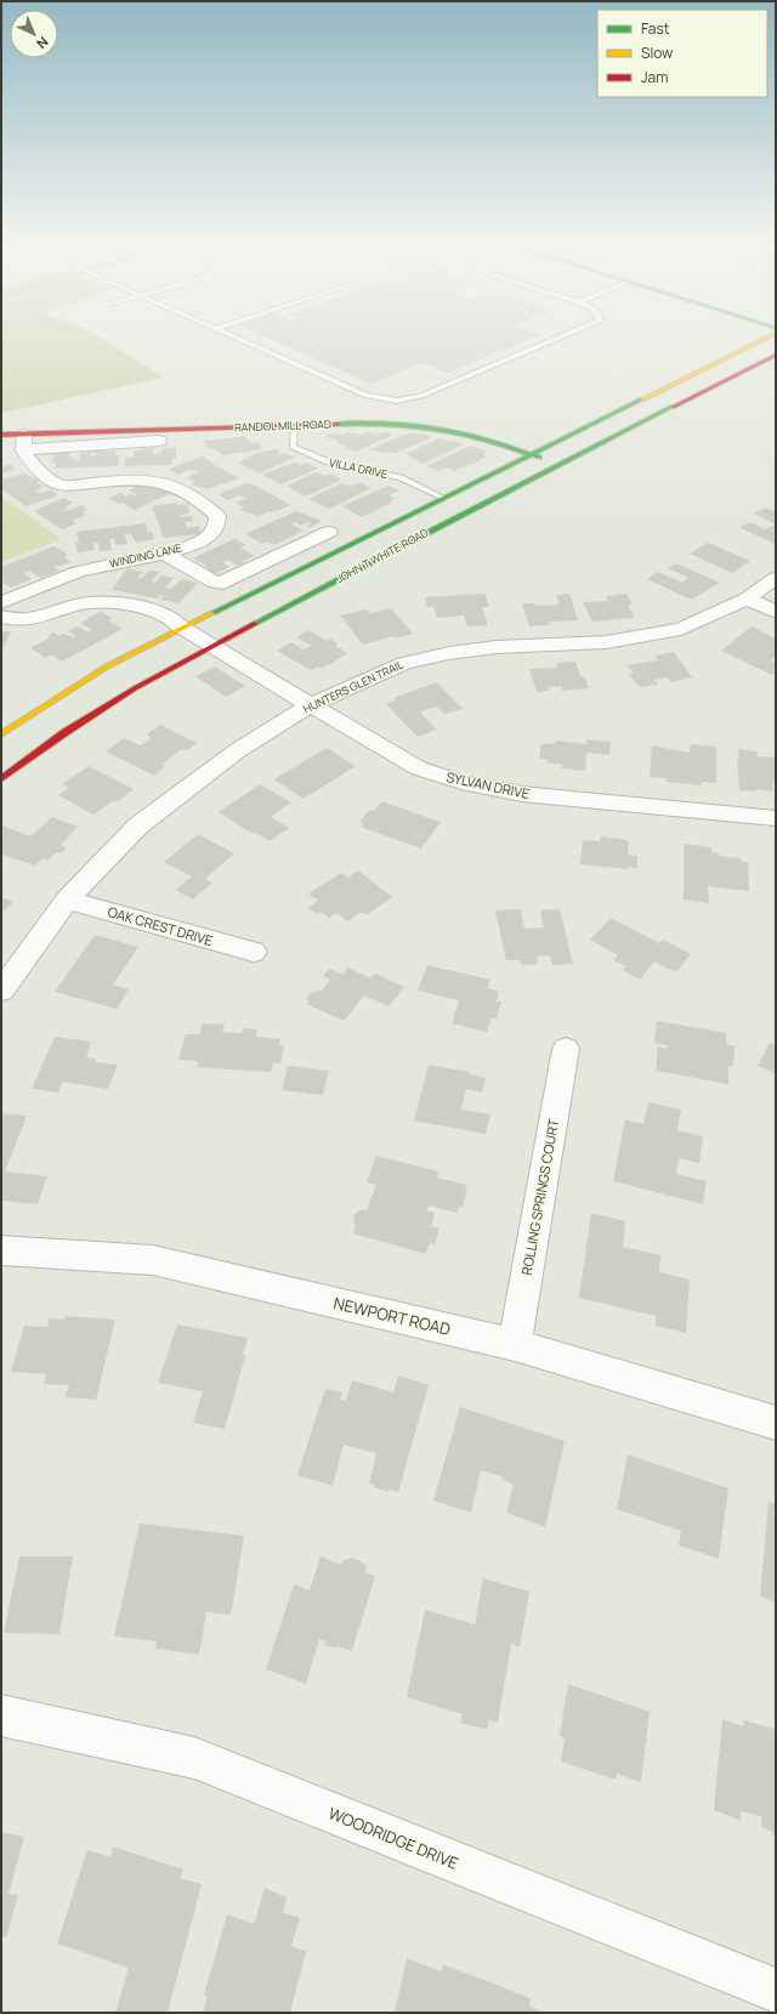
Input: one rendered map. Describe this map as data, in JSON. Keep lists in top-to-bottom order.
{
  "streets": {
    "street": [
      "RANDOL MILL ROAD",
      "WINDING LANE",
      "JOHN T WHITE ROAD",
      "HUNTERS GLEN TRAIL",
      "SYLVAN DRIVE",
      "OAK CREST DRIVE",
      "ROLLING SPRINGS COURT",
      "NEWPORT ROAD",
      "WOODRIDGE DRIVE"
    ],
    "lane": ["VILLA DRIVE"]
  },
  "crossings": [
    ["RANDOL MILL ROAD", "VILLA DRIVE"],
    ["RANDOL MILL ROAD", "WINDING LANE"],
    ["RANDOL MILL ROAD", "JOHN T WHITE ROAD"],
    ["VILLA DRIVE", "JOHN T WHITE ROAD"],
    ["JOHN T WHITE ROAD", "SYLVAN DRIVE"],
    ["HUNTERS GLEN TRAIL", "SYLVAN DRIVE"],
    ["HUNTERS GLEN TRAIL", "OAK CREST DRIVE"],
    ["ROLLING SPRINGS COURT", "NEWPORT ROAD"]
  ],
  "legend": ["Fast", "Slow", "Jam"],
  "north": "bottom right"
}
